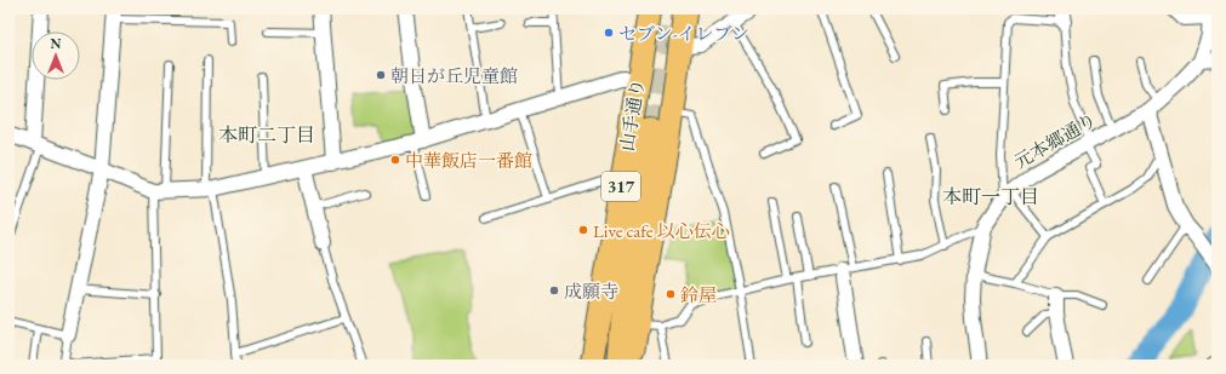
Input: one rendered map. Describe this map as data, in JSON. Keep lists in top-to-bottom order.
{
  "streets": {
    "main road": ["山手通り", "317"],
    "street": ["元本郷通り"]
  },
  "districts": ["本町二丁目", "本町一丁目"],
  "places": [
    "セブン-イレブン",
    "朝日が丘児童館",
    "中華飯店一番館",
    "Live cafe 以心伝心",
    "成願寺",
    "鈴屋"
  ],
  "north": "top"
}
